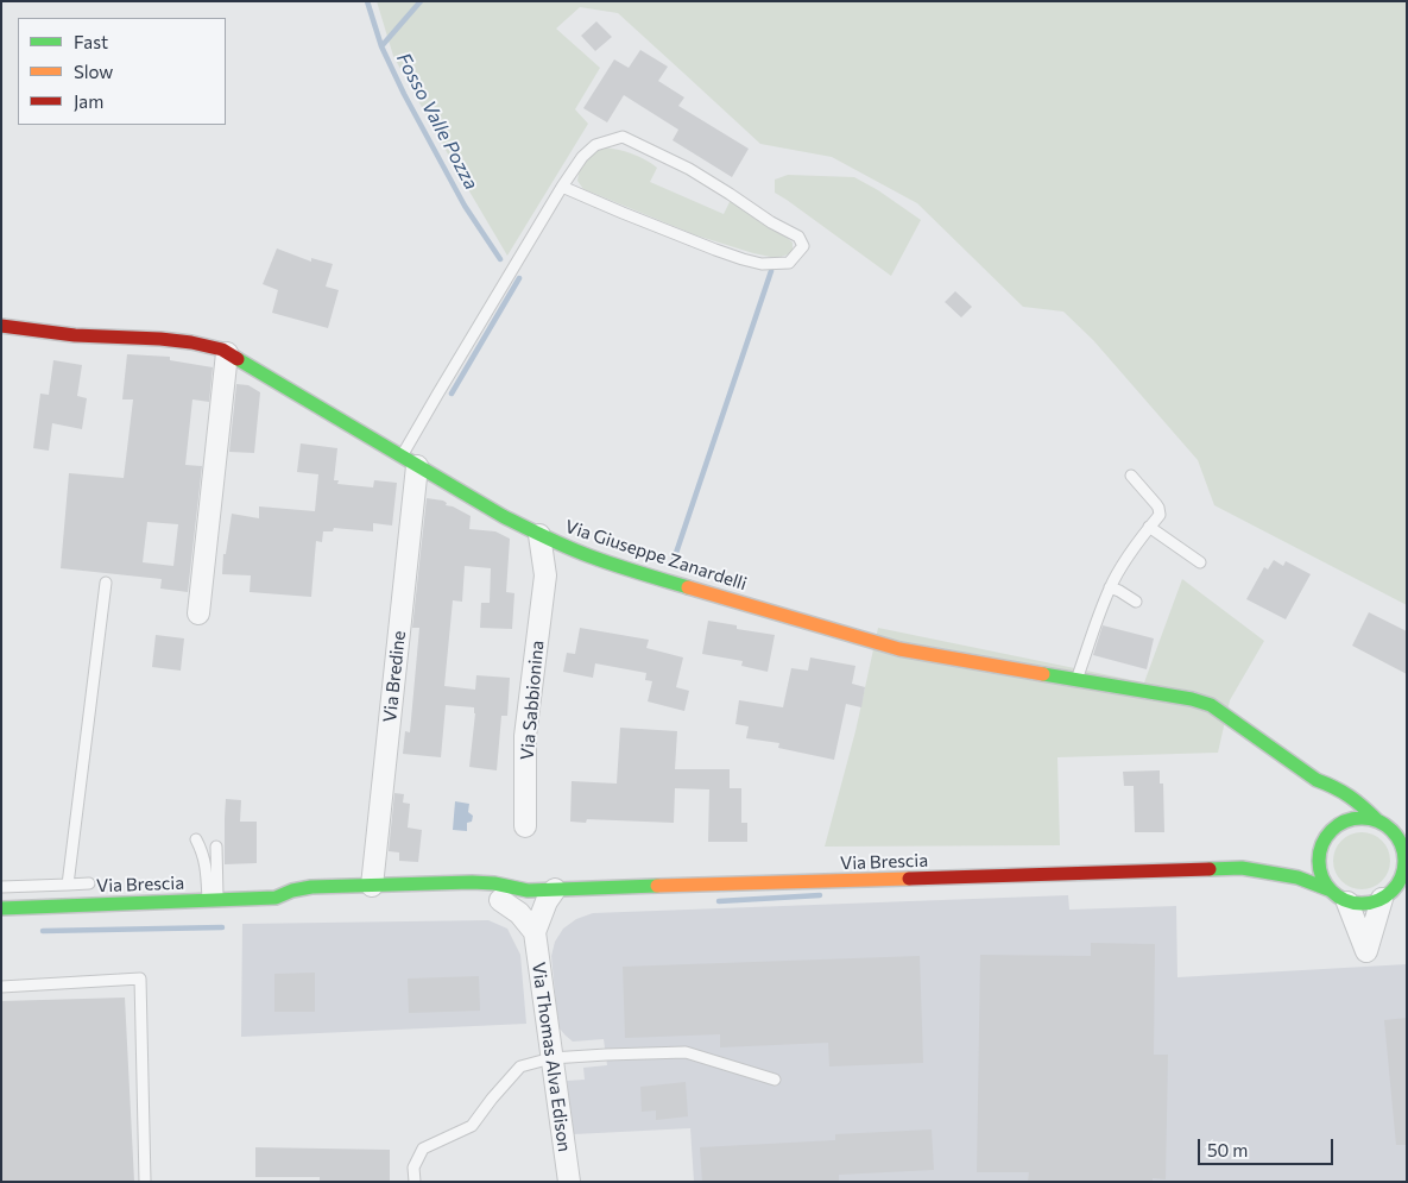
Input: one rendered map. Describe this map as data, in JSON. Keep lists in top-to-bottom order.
{
  "streets": {
    "main road": ["Via Giuseppe Zanardelli", "Via Brescia"],
    "street": ["Via Bredine", "Via Sabbionina", "Via Thomas Alva Edison"]
  },
  "crossings": [
    ["Via Giuseppe Zanardelli", "Via Bredine"],
    ["Via Giuseppe Zanardelli", "Via Sabbionina"],
    ["Via Giuseppe Zanardelli", "Via Brescia"],
    ["Via Bredine", "Via Brescia"],
    ["Via Brescia", "Via Thomas Alva Edison"]
  ],
  "water": ["Fosso Valle Pozza"],
  "legend": ["Fast", "Slow", "Jam"],
  "scale_bar": "50 m"
}
